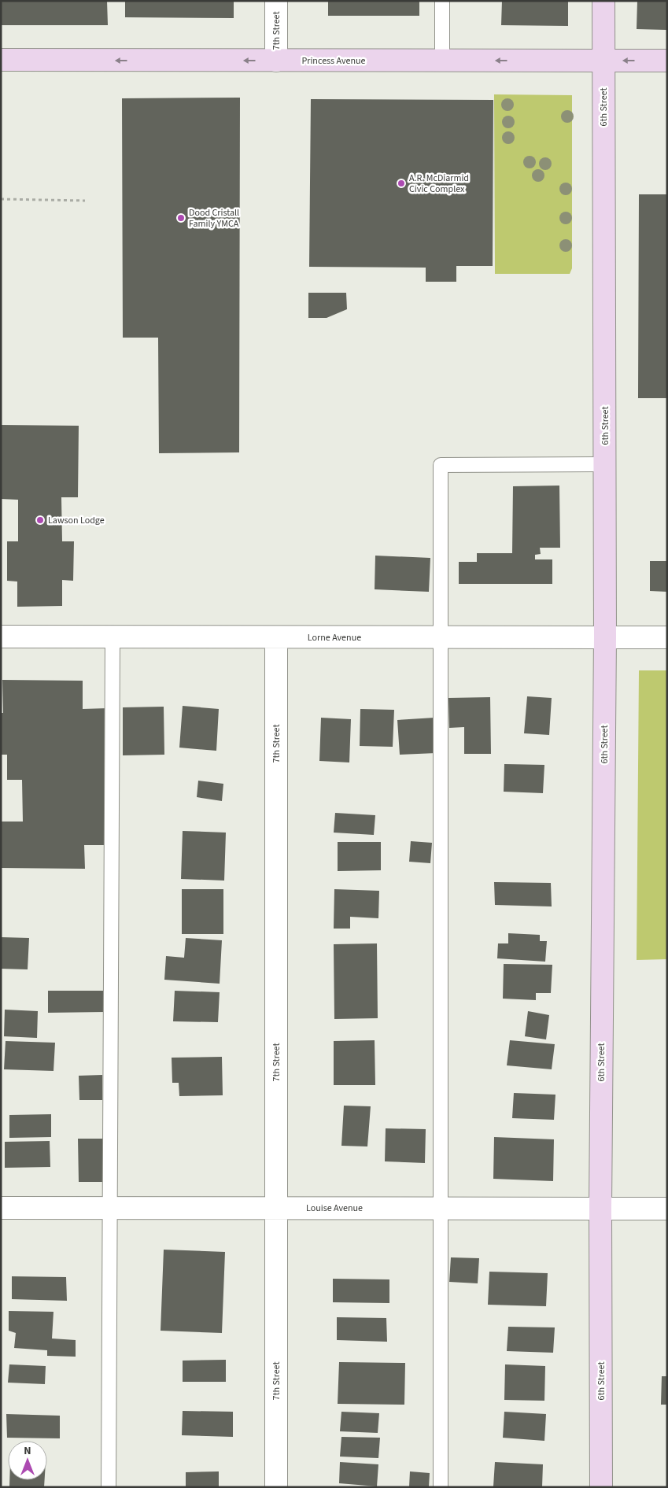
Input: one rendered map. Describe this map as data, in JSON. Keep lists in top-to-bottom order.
{
  "streets": {
    "street": [
      "7th Street",
      "Princess Avenue",
      "6th Street",
      "Lorne Avenue",
      "Louise Avenue"
    ]
  },
  "crossings": [
    ["7th Street", "Princess Avenue"],
    ["7th Street", "Lorne Avenue"],
    ["7th Street", "Louise Avenue"],
    ["Princess Avenue", "6th Street"],
    ["6th Street", "Lorne Avenue"],
    ["6th Street", "Louise Avenue"]
  ],
  "one_way": ["Princess Avenue"],
  "places": ["A.R. McDiarmid Civic Complex", "Dood Cristall Family YMCA", "Lawson Lodge"],
  "north": "top"
}
